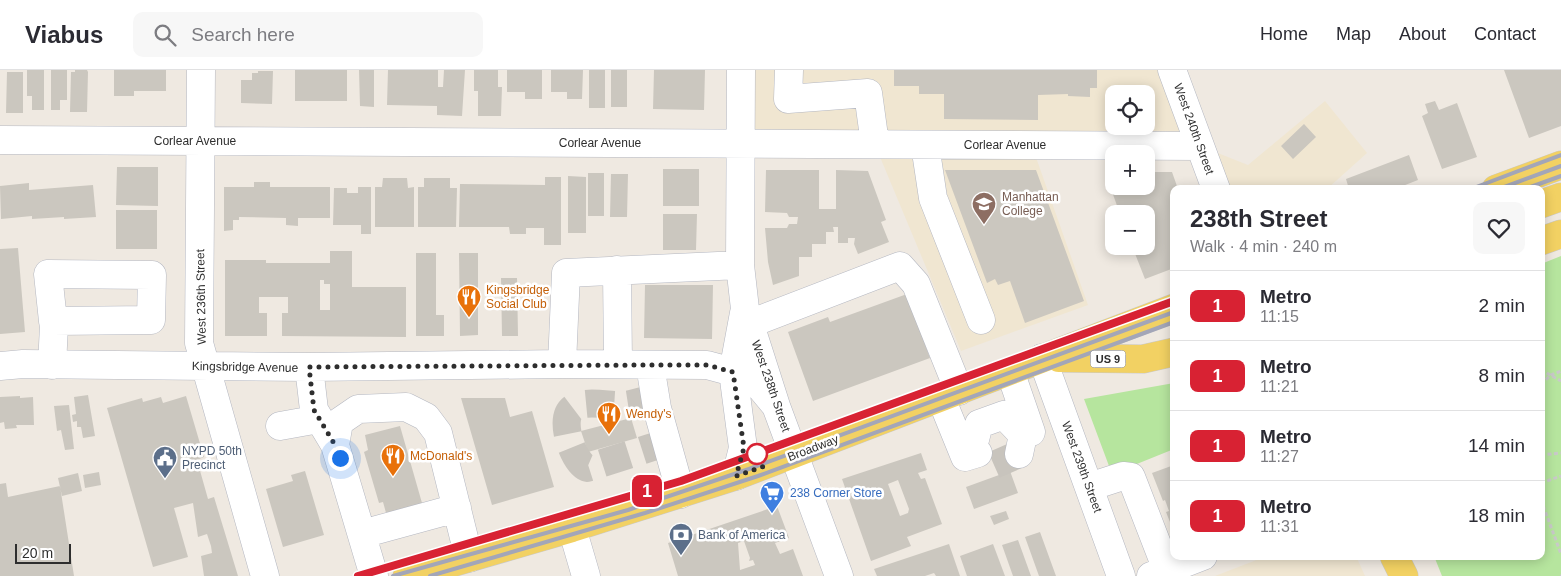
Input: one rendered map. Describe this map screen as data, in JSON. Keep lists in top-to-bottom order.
{
  "streets": {
    "main road": ["US 9", "Broadway"],
    "street": [
      "West 240th Street",
      "Corlear Avenue",
      "West 236th Street",
      "Kingsbridge Avenue",
      "West 238th Street",
      "West 239th Street"
    ]
  },
  "crossings": [
    ["West 240th Street", "Corlear Avenue"],
    ["Corlear Avenue", "West 236th Street"],
    ["Corlear Avenue", "West 238th Street"],
    ["West 236th Street", "Kingsbridge Avenue"],
    ["Kingsbridge Avenue", "West 238th Street"],
    ["West 238th Street", "Broadway"],
    ["Broadway", "West 239th Street"]
  ],
  "places": {
    "school or university": ["Manhattan College"],
    "restaurant": ["Kingsbridge Social Club", "Wendy's", "McDonald's"],
    "public building": ["NYPD 50th Precinct"],
    "supermarket": ["238 Corner Store"],
    "bank": ["Bank of America"]
  },
  "lines": ["metro line 1"],
  "scale_bar": "20 m",
  "page": {
    "header": "Viabus",
    "search": "Search here",
    "nav": [
      "Home",
      "Map",
      "About",
      "Contact"
    ],
    "on_map": "1",
    "map_buttons": ["+", "−"],
    "heading": ["238th Street", "Walk · 4 min · 240 m"],
    "list": [
      {
        "mark": "1",
        "name": "Metro",
        "note": "11:15",
        "value": "2 min"
      },
      {
        "mark": "1",
        "name": "Metro",
        "note": "11:21",
        "value": "8 min"
      },
      {
        "mark": "1",
        "name": "Metro",
        "note": "11:27",
        "value": "14 min"
      },
      {
        "mark": "1",
        "name": "Metro",
        "note": "11:31",
        "value": "18 min"
      }
    ],
    "scale": "20 m"
  }
}
